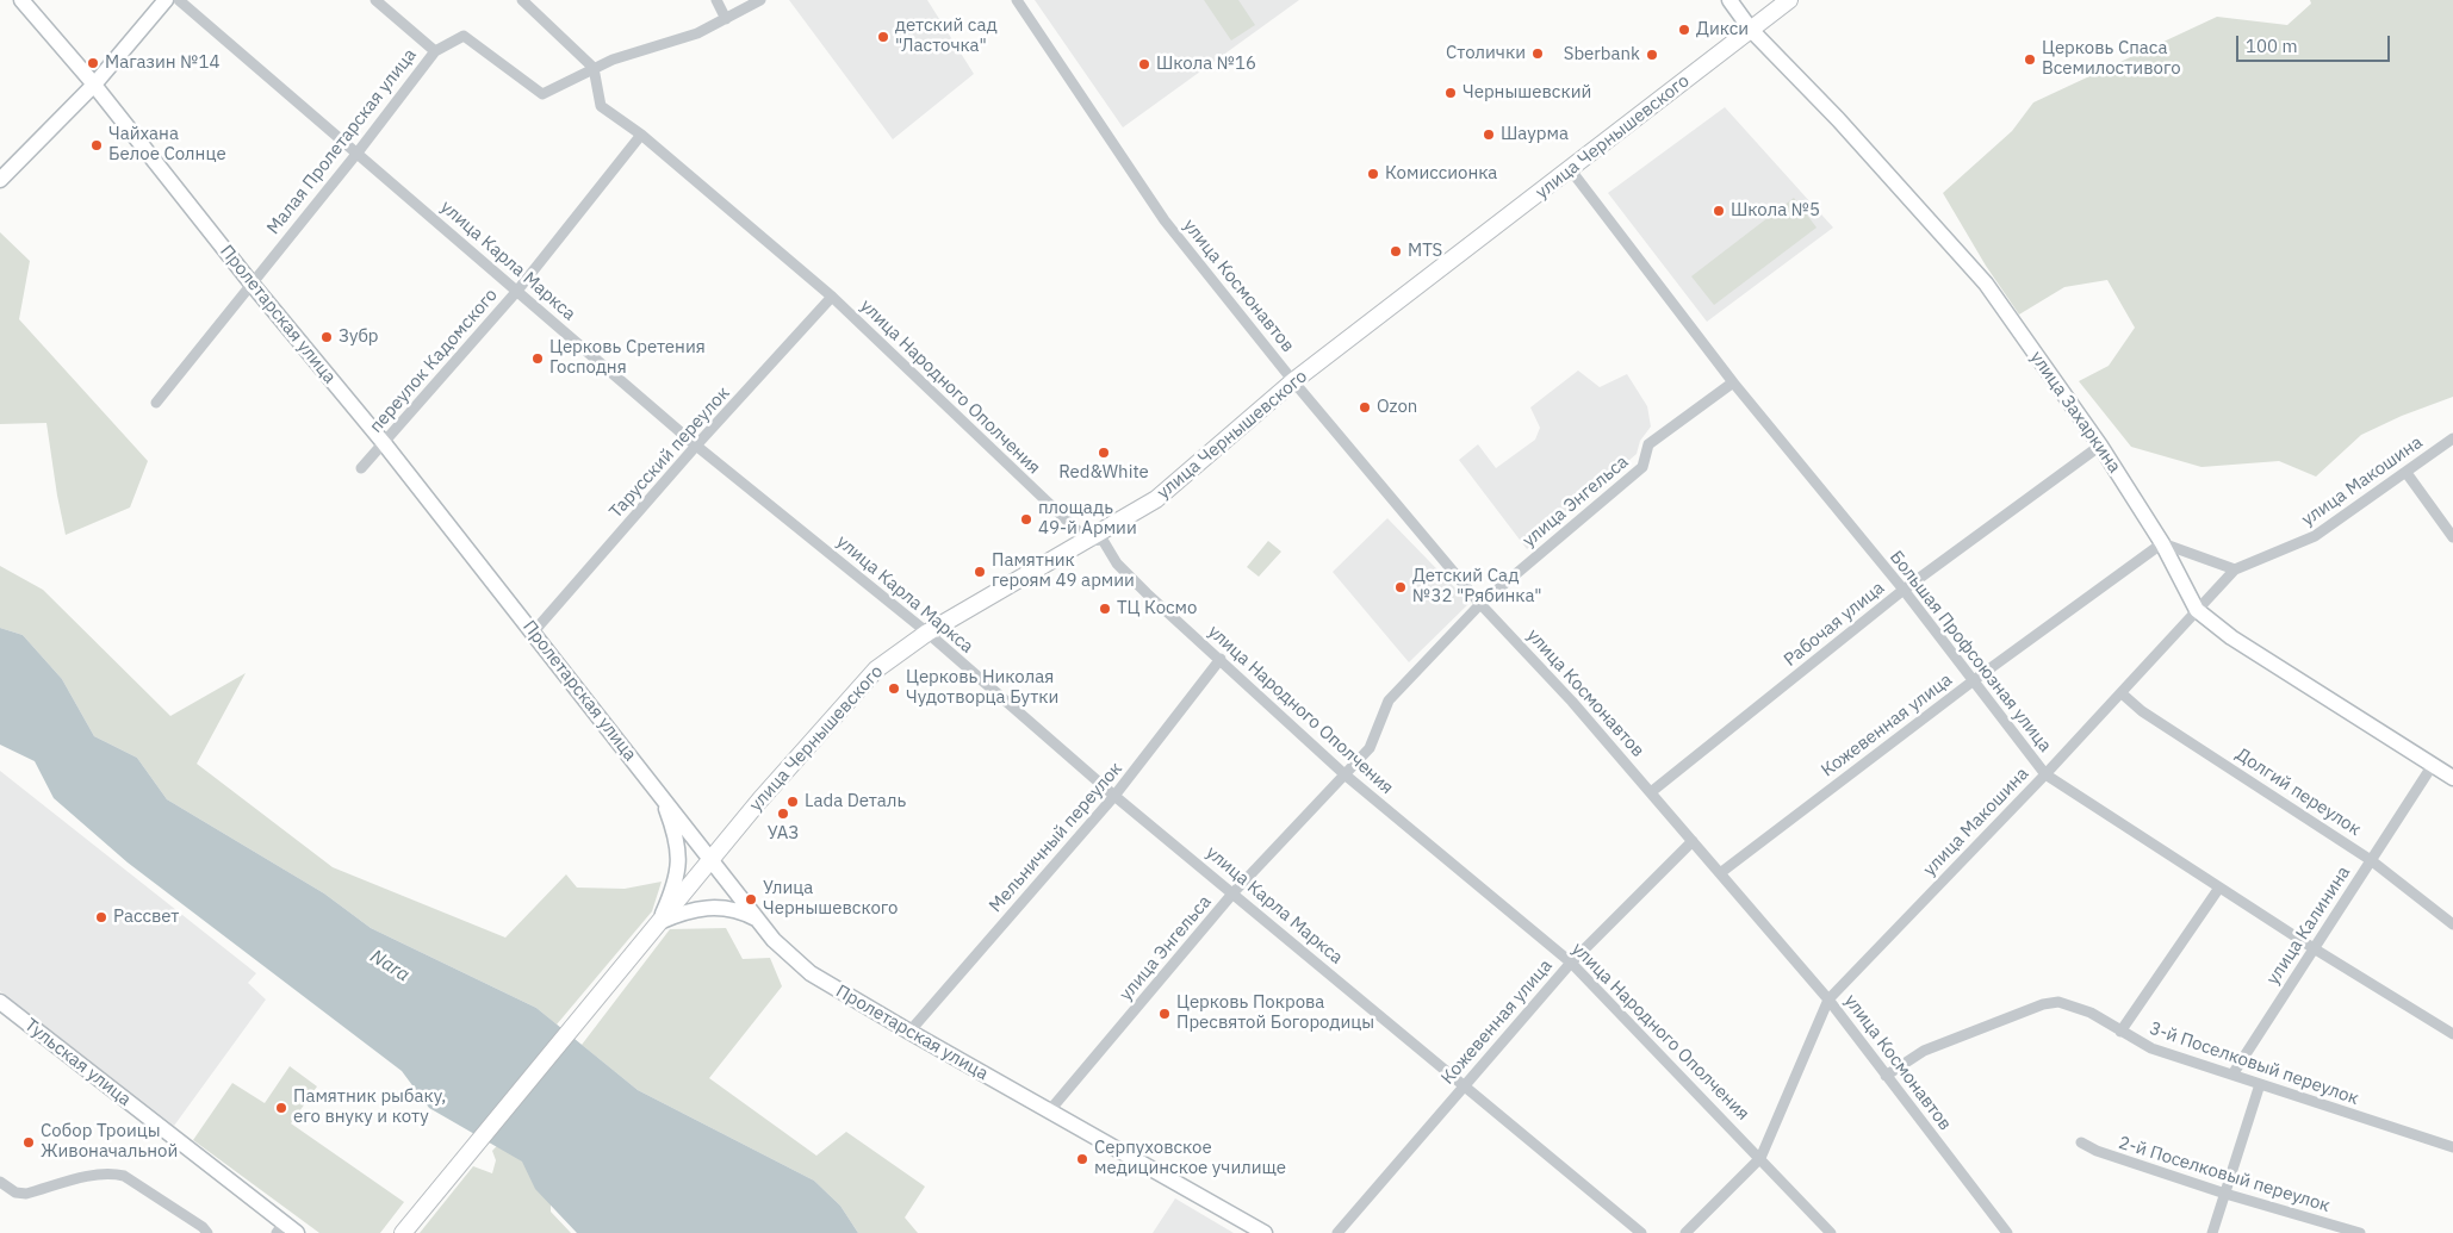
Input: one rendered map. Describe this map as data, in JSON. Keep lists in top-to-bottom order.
{
  "streets": {
    "main road": ["улица Чернышевского"],
    "street": [
      "Малая Пролетарская улица",
      "улица Карла Маркса",
      "улица Космонавтов",
      "Пролетарская улица",
      "переулок Кадомского",
      "улица Народного Ополчения",
      "улица Захаркина",
      "Тарусский переулок",
      "улица Макошина",
      "улица Энгельса",
      "Рабочая улица",
      "Большая Профсоюзная улица",
      "Кожевенная улица",
      "Долгий переулок",
      "Мельничный переулок",
      "улица Калинина",
      "Тульская улица",
      "3-й Поселковый переулок",
      "2-й Поселковый переулок"
    ]
  },
  "crossings": [
    ["улица Чернышевского", "улица Карла Маркса"],
    ["улица Чернышевского", "улица Космонавтов"],
    ["улица Чернышевского", "Пролетарская улица"],
    ["улица Чернышевского", "улица Народного Ополчения"],
    ["улица Чернышевского", "улица Захаркина"],
    ["улица Чернышевского", "Большая Профсоюзная улица"],
    ["Малая Пролетарская улица", "улица Карла Маркса"],
    ["Малая Пролетарская улица", "Пролетарская улица"],
    ["Малая Пролетарская улица", "улица Народного Ополчения"],
    ["улица Карла Маркса", "переулок Кадомского"],
    ["улица Карла Маркса", "Тарусский переулок"],
    ["улица Карла Маркса", "улица Энгельса"],
    ["улица Карла Маркса", "Кожевенная улица"],
    ["улица Карла Маркса", "Мельничный переулок"],
    ["улица Космонавтов", "улица Макошина"],
    ["улица Космонавтов", "улица Энгельса"],
    ["улица Космонавтов", "Рабочая улица"],
    ["улица Космонавтов", "Кожевенная улица"],
    ["улица Космонавтов", "3-й Поселковый переулок"],
    ["Пролетарская улица", "переулок Кадомского"],
    ["Пролетарская улица", "Тарусский переулок"],
    ["Пролетарская улица", "улица Энгельса"],
    ["Пролетарская улица", "Мельничный переулок"],
    ["переулок Кадомского", "улица Народного Ополчения"],
    ["улица Народного Ополчения", "Тарусский переулок"],
    ["улица Народного Ополчения", "улица Макошина"],
    ["улица Народного Ополчения", "улица Энгельса"],
    ["улица Народного Ополчения", "Кожевенная улица"],
    ["улица Народного Ополчения", "Мельничный переулок"],
    ["улица Захаркина", "улица Макошина"],
    ["улица Захаркина", "Рабочая улица"],
    ["улица Захаркина", "Кожевенная улица"],
    ["улица Захаркина", "улица Калинина"],
    ["улица Макошина", "Большая Профсоюзная улица"],
    ["улица Макошина", "Долгий переулок"],
    ["улица Энгельса", "Большая Профсоюзная улица"],
    ["Рабочая улица", "Большая Профсоюзная улица"],
    ["Большая Профсоюзная улица", "Кожевенная улица"],
    ["Большая Профсоюзная улица", "улица Калинина"],
    ["Долгий переулок", "улица Калинина"],
    ["улица Калинина", "3-й Поселковый переулок"]
  ],
  "water": ["Nara"],
  "places": [
    "Дикси",
    "детский сад \"Ласточка\"",
    "Столички",
    "Sberbank",
    "Церковь Спаса Всемилостивого",
    "Магазин №14",
    "Школа №16",
    "Чернышевский",
    "Шаурма",
    "Чайхана Белое Солнце",
    "Комиссионка",
    "Школа №5",
    "MTS",
    "Зубр",
    "Церковь Сретения Господня",
    "Ozon",
    "Red&White",
    "площадь 49-й Армии",
    "Памятник героям 49 армии",
    "Детский Сад №32 \"Рябинка\"",
    "ТЦ Космо",
    "Церковь Николая Чудотворца Бутки",
    "Lada Dеталь",
    "УАЗ",
    "Улица Чернышевского",
    "Рассвет",
    "Церковь Покрова Пресвятой Богородицы",
    "Памятник рыбаку, его внуку и коту",
    "Собор Троицы Живоначальной",
    "Серпуховское медицинское училище"
  ],
  "scale_bar": "100 m"
}
